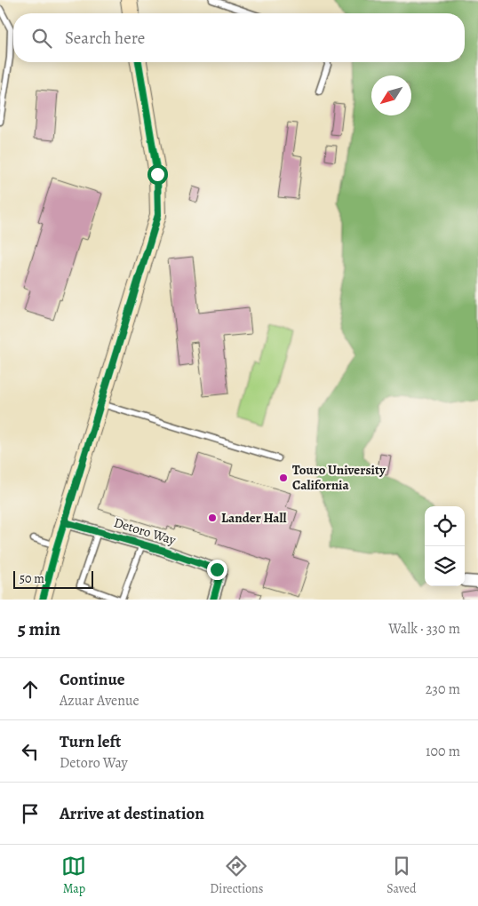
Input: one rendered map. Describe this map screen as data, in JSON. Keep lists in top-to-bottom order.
{
  "streets": {
    "street": ["Detoro Way"]
  },
  "places": ["Touro University California", "Lander Hall"],
  "scale_bar": "50 m",
  "north": "bottom left",
  "page": {
    "search": "Search here",
    "scale": "50 m",
    "heading": ["5 min", "Walk · 330 m"],
    "list": [
      ["Continue", "Azuar Avenue", "230 m"],
      ["Turn left", "Detoro Way", "100 m"],
      "Arrive at destination"
    ],
    "nav": ["Map", "Directions", "Saved"]
  }
}
